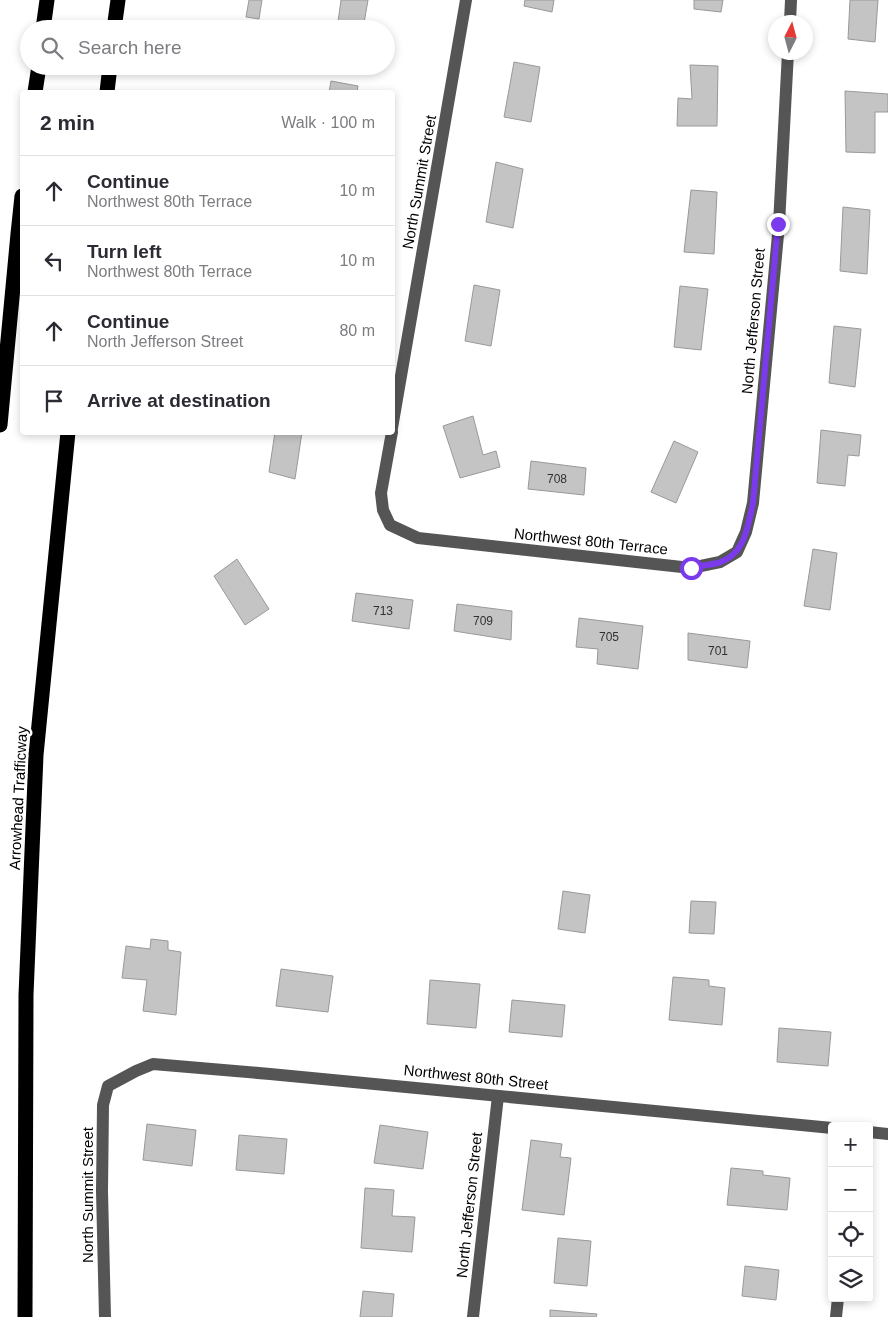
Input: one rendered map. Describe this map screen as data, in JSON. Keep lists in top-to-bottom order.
{
  "streets": {
    "highway": ["Arrowhead Trafficway"],
    "street": [
      "North Summit Street",
      "North Jefferson Street",
      "Northwest 80th Terrace",
      "Northwest 80th Street"
    ]
  },
  "crossings": [
    ["North Summit Street", "Northwest 80th Street"],
    ["North Jefferson Street", "Northwest 80th Terrace"],
    ["North Jefferson Street", "Northwest 80th Street"]
  ],
  "house_numbers": [
    "708",
    "713",
    "709",
    "705",
    "701"
  ],
  "north": "top",
  "page": {
    "search": "Search here",
    "heading": ["2 min", "Walk · 100 m"],
    "list": [
      ["Continue", "Northwest 80th Terrace", "10 m"],
      ["Turn left", "Northwest 80th Terrace", "10 m"],
      ["Continue", "North Jefferson Street", "80 m"],
      "Arrive at destination"
    ],
    "map_buttons": ["+", "−"]
  }
}
